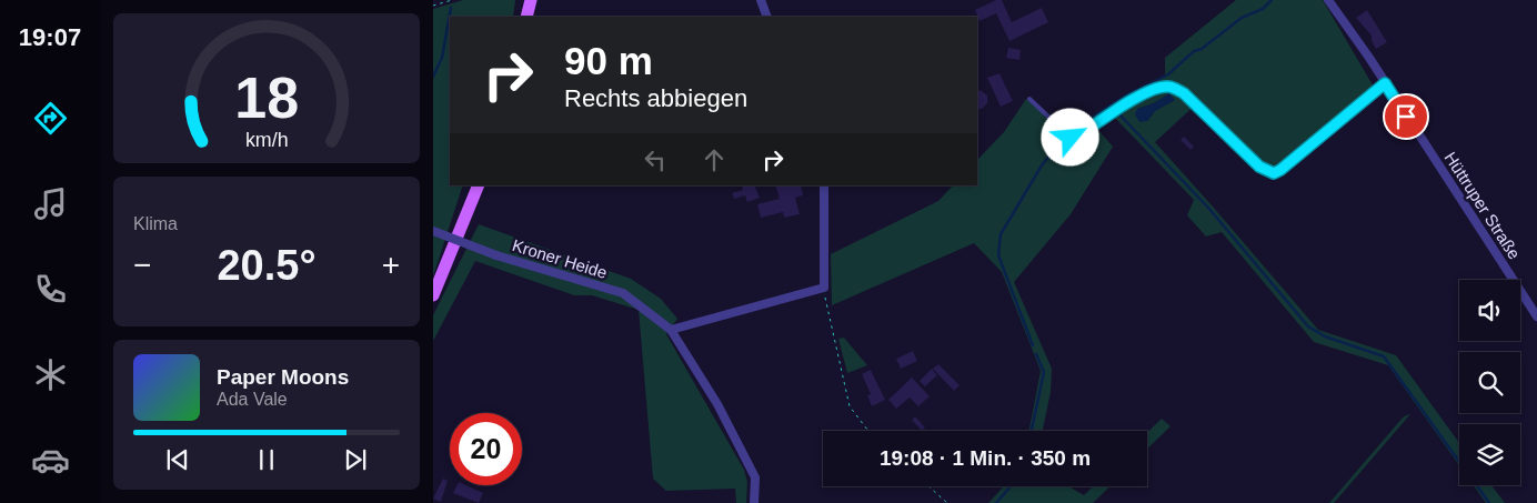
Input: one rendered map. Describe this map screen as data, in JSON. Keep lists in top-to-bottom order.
{
  "streets": {
    "street": ["Hüttruper Straße", "Kroner Heide"]
  },
  "page": {
    "tabs": "19:07",
    "turn": ["90 m", "Rechts abbiegen"],
    "tile": "Klima",
    "heat": ["−", "20.5°", "+"],
    "song": ["Paper Moons", "Ada Vale"],
    "limit": "20",
    "trip": "19:08 · 1 Min. · 350 m",
    "gauge": ["18", "km/h"]
  }
}
